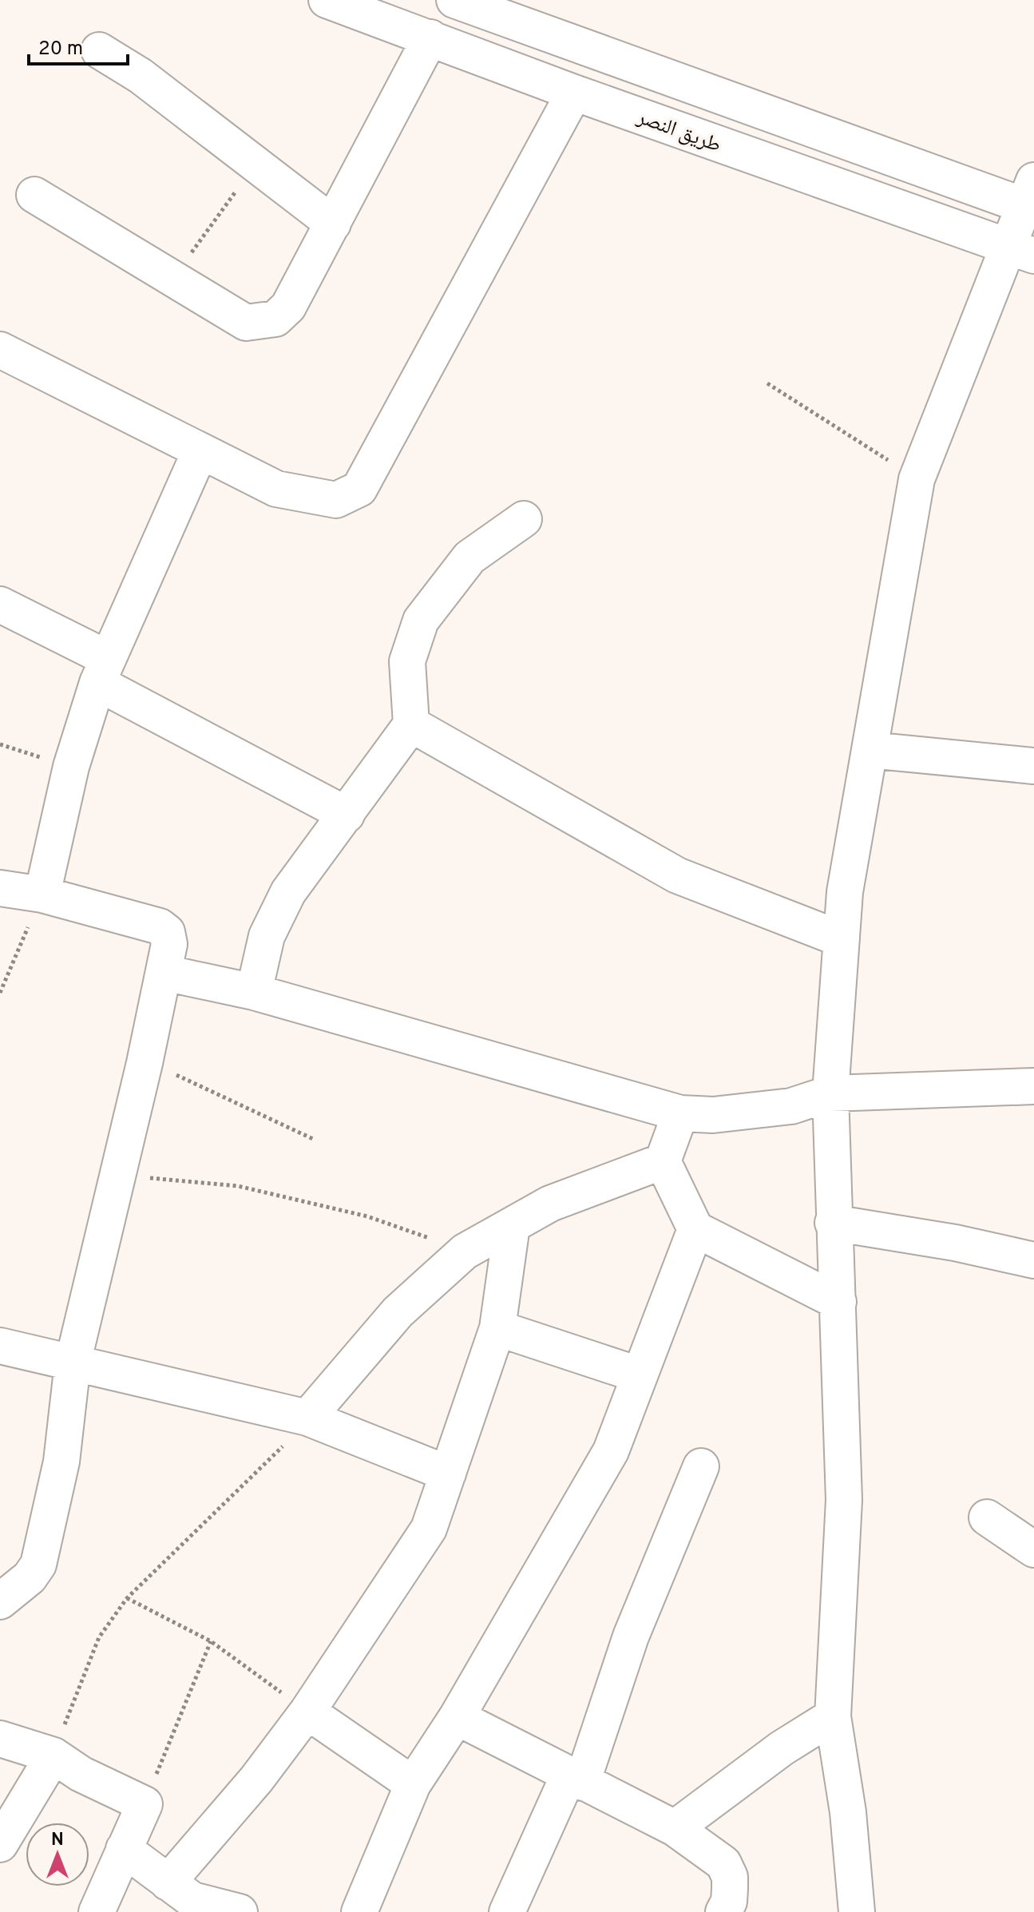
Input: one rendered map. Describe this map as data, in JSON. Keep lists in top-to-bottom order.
{
  "streets": {
    "street": ["طريق النصر"]
  },
  "scale_bar": "20 m",
  "north": "top"
}
